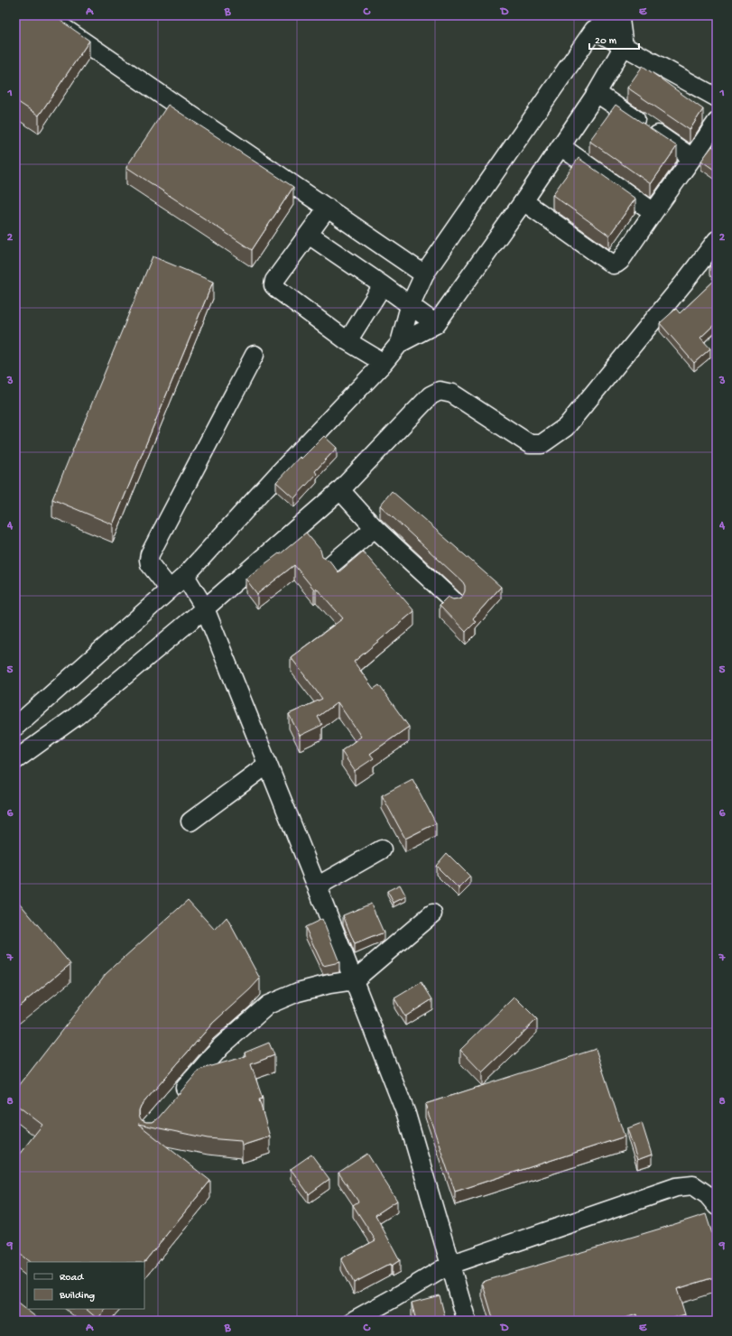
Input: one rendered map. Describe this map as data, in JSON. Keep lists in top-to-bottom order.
{
  "legend": ["Road", "Building"],
  "scale_bar": "20 m",
  "grid": {
    "columns": [
      "A",
      "B",
      "C",
      "D",
      "E"
    ],
    "rows": [
      "1",
      "2",
      "3",
      "4",
      "5",
      "6",
      "7",
      "8",
      "9"
    ]
  }
}
